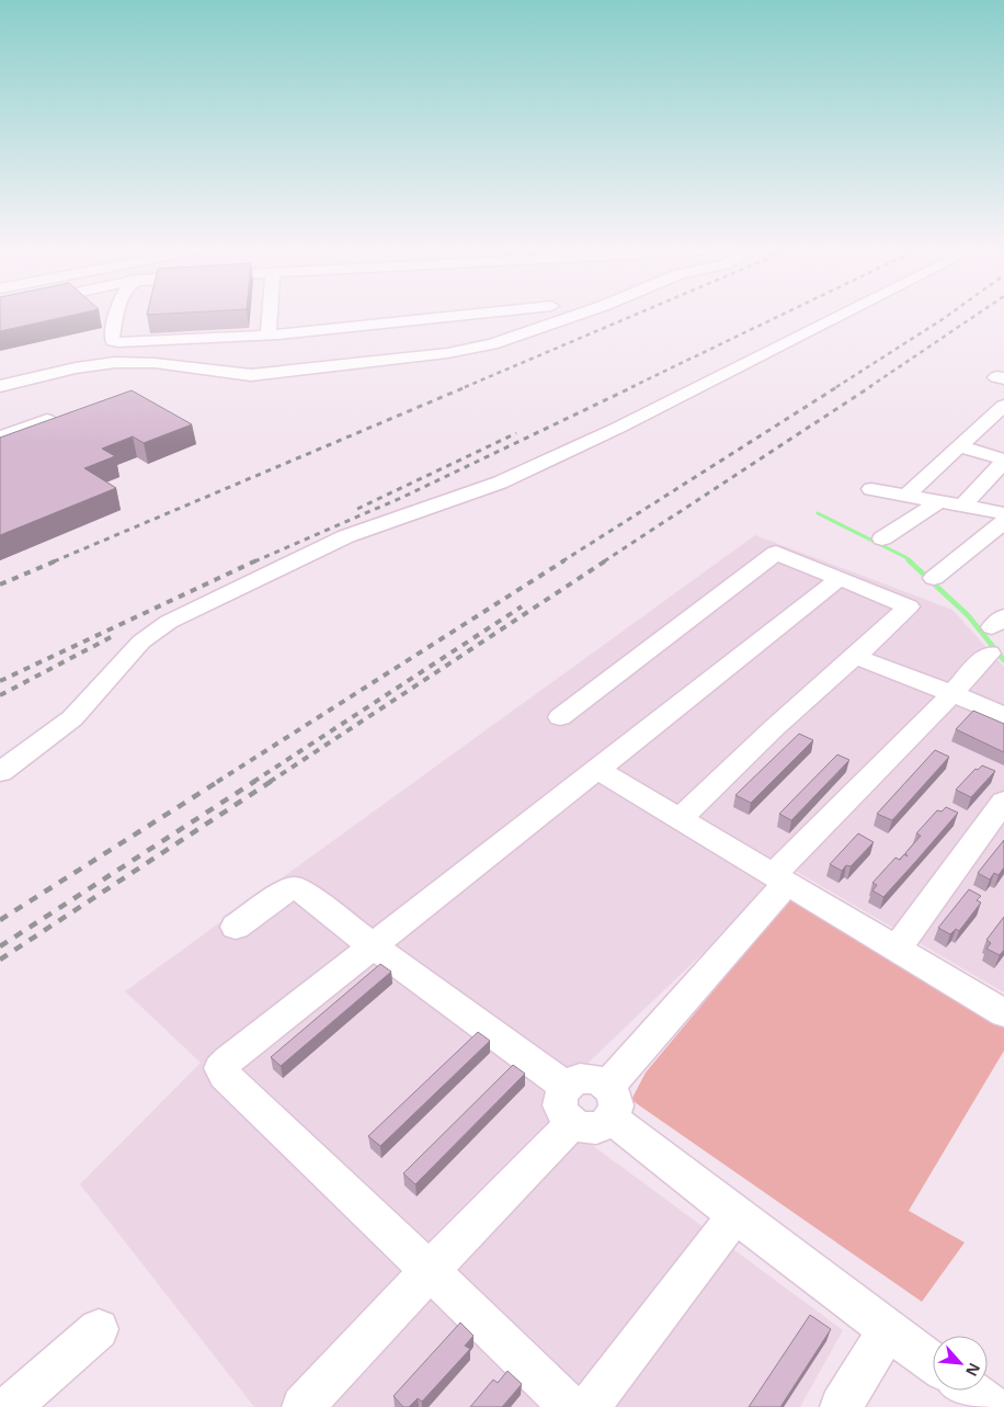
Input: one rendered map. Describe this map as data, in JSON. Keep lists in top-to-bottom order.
{
  "north": "bottom right"
}
